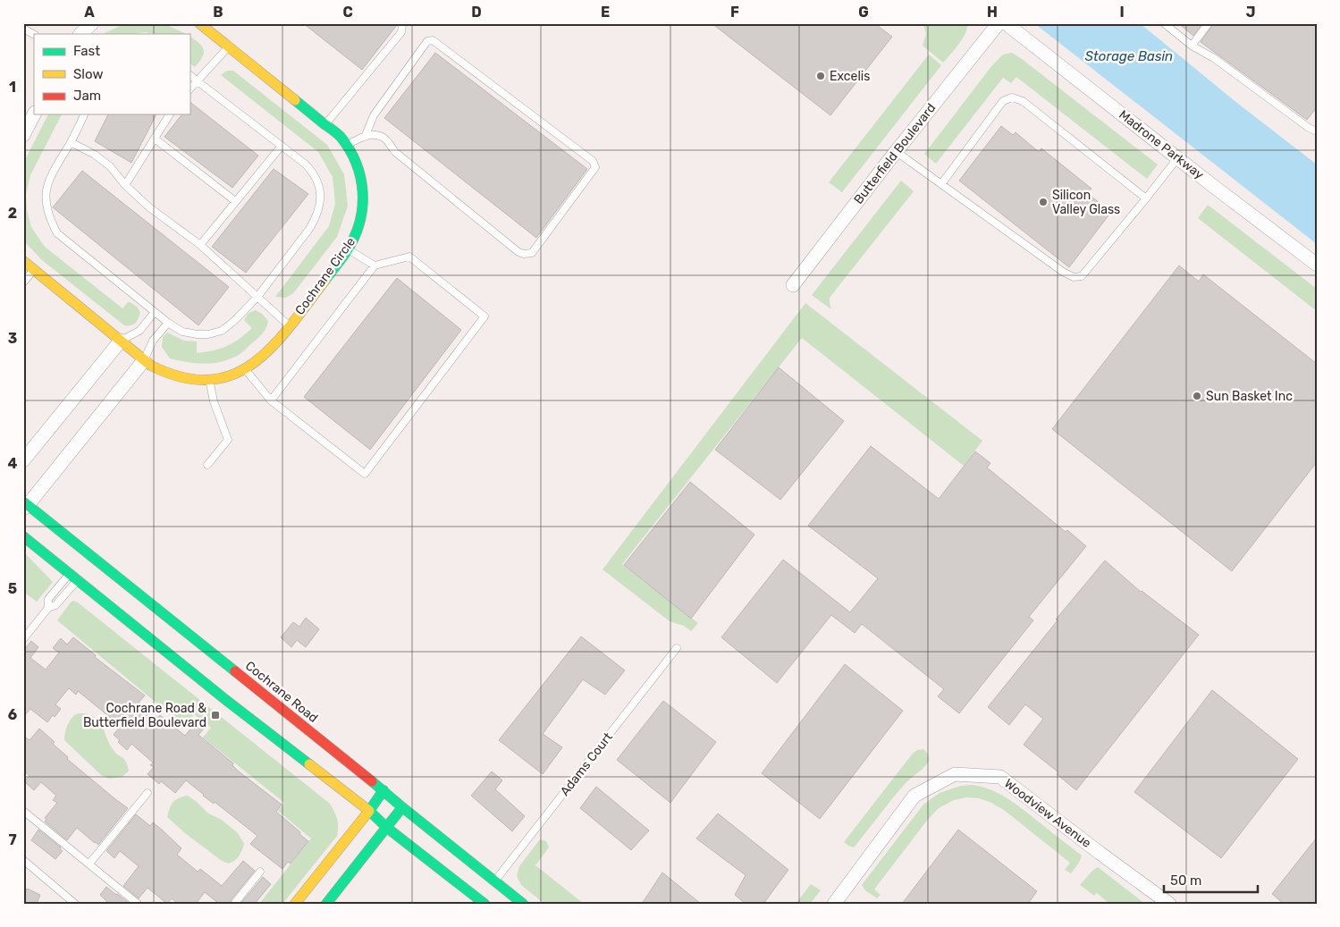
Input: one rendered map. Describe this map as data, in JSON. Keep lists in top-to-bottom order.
{
  "streets": {
    "main road": ["Cochrane Circle", "Cochrane Road"],
    "street": ["Madrone Parkway", "Butterfield Boulevard", "Woodview Avenue"],
    "lane": ["Adams Court"]
  },
  "crossings": [
    ["Cochrane Road", "Adams Court"]
  ],
  "water": ["Storage Basin"],
  "places": {
    "other": ["Excelis", "Silicon Valley Glass", "Sun Basket Inc"],
    "transit": ["Cochrane Road & Butterfield Boulevard"]
  },
  "legend": ["Fast", "Slow", "Jam"],
  "scale_bar": "50 m",
  "grid": {
    "columns": [
      "A",
      "B",
      "C",
      "D",
      "E",
      "F",
      "G",
      "H",
      "I",
      "J"
    ],
    "rows": [
      "1",
      "2",
      "3",
      "4",
      "5",
      "6",
      "7"
    ]
  }
}
